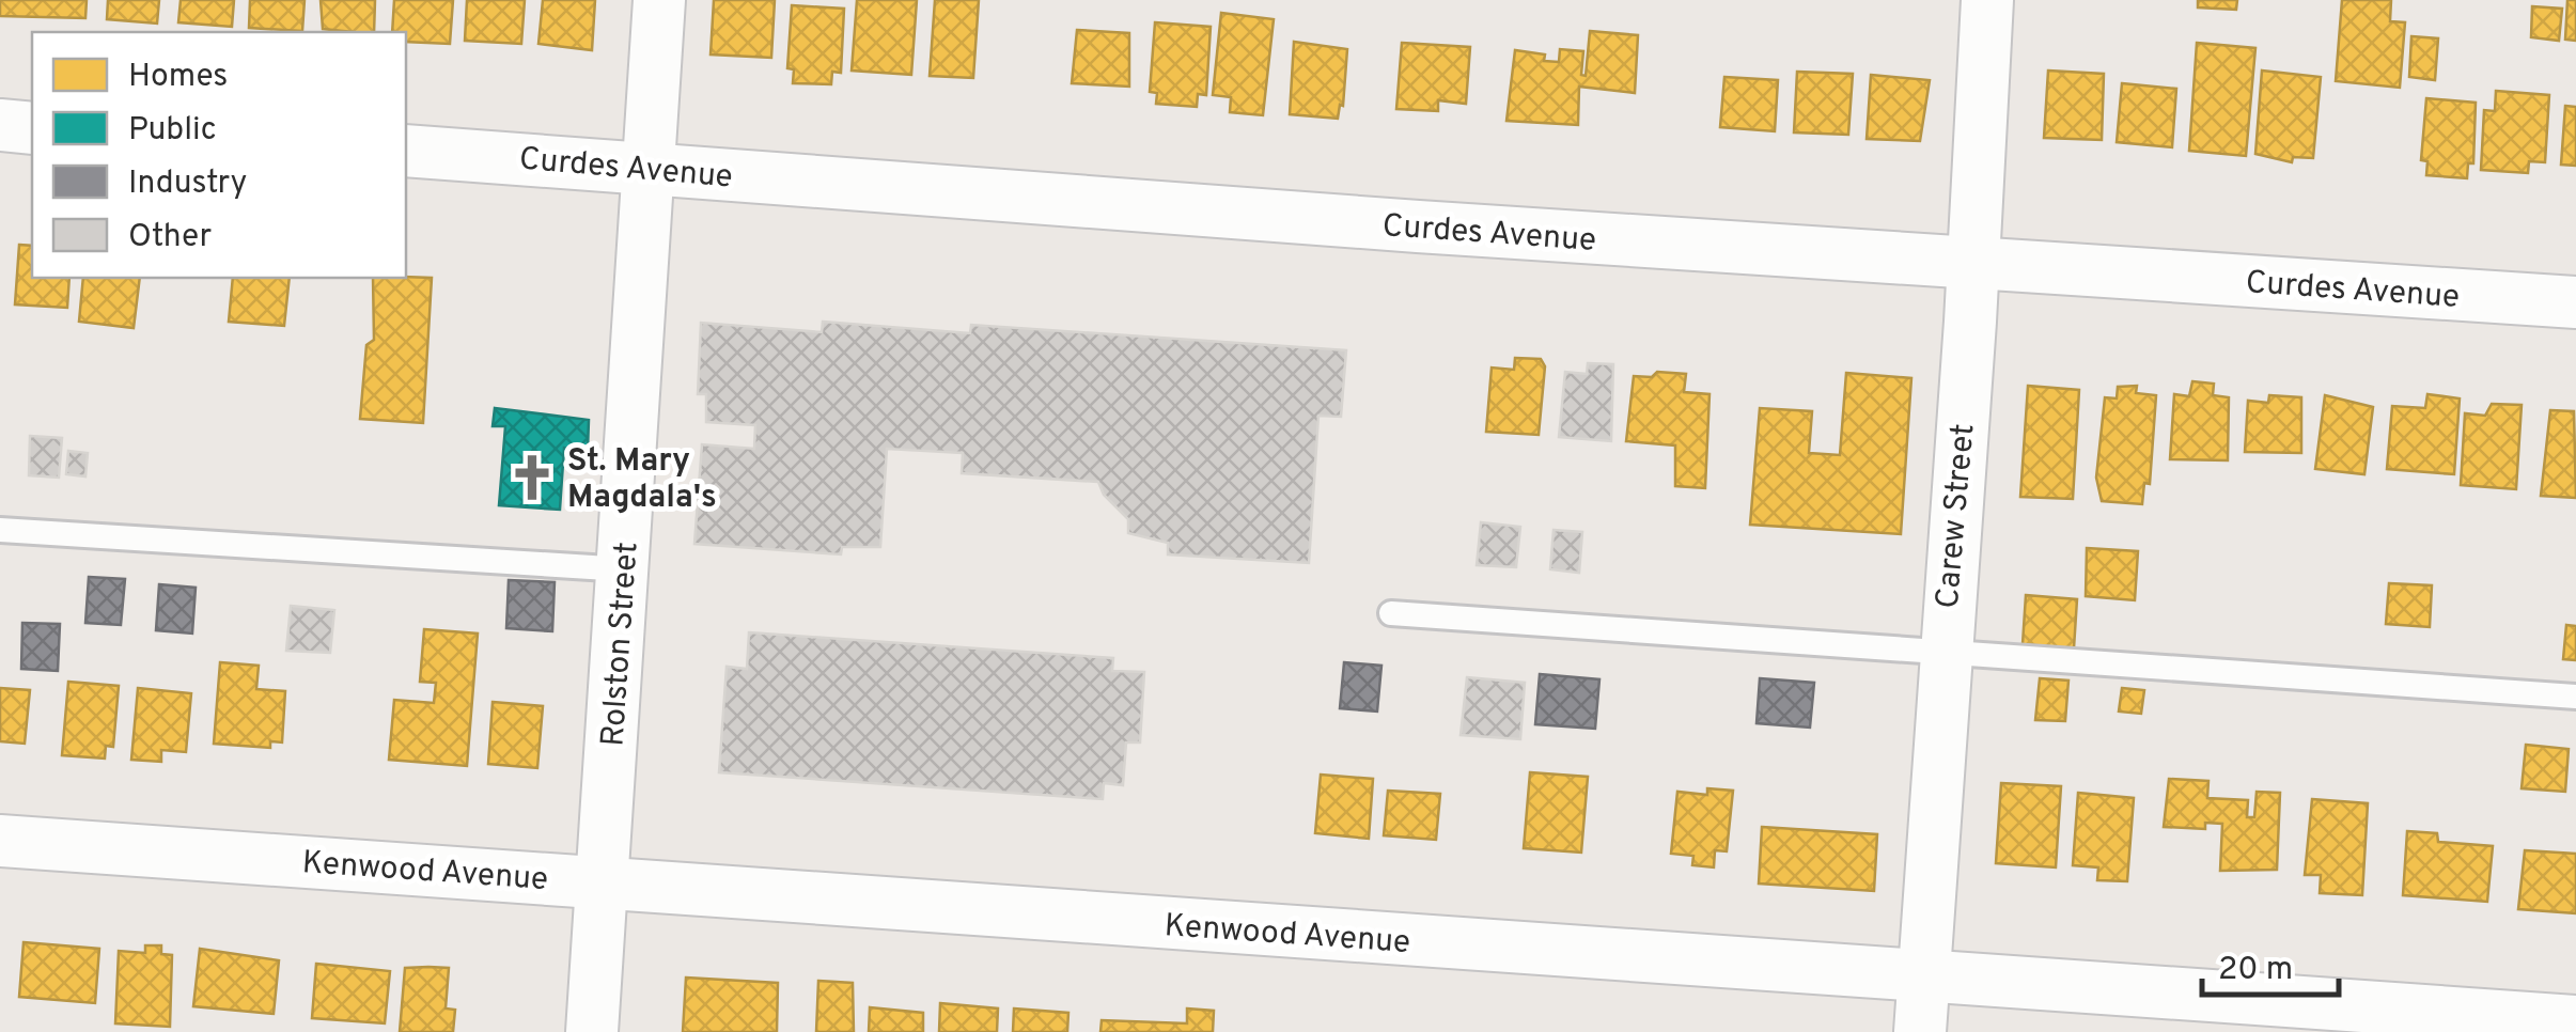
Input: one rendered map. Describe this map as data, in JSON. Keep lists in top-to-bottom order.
{
  "streets": {
    "street": [
      "Curdes Avenue",
      "Carew Street",
      "Rolston Street",
      "Kenwood Avenue"
    ]
  },
  "crossings": [
    ["Curdes Avenue", "Carew Street"],
    ["Curdes Avenue", "Rolston Street"],
    ["Carew Street", "Kenwood Avenue"],
    ["Rolston Street", "Kenwood Avenue"]
  ],
  "places": {
    "church": ["St. Mary Magdala's"]
  },
  "legend": [
    "Homes",
    "Public",
    "Industry",
    "Other"
  ],
  "scale_bar": "20 m"
}
